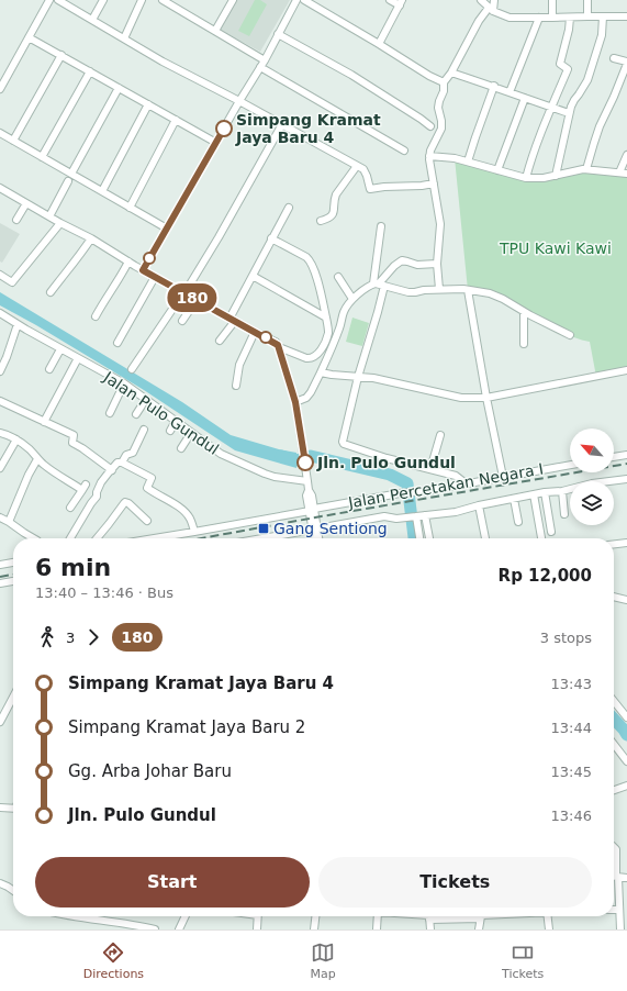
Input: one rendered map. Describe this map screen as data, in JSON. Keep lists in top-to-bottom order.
{
  "streets": {
    "street": ["Jalan Pulo Gundul", "Jalan Percetakan Negara I"]
  },
  "parks": ["TPU Kawi Kawi"],
  "places": {
    "other": ["Simpang Kramat Jaya Baru 4", "Jln. Pulo Gundul"],
    "transit": ["Gang Sentiong"]
  },
  "lines": ["bus line 180"],
  "north": "top left",
  "page": {
    "on_map": "180",
    "heading": ["6 min", "13:40 – 13:46 · Bus", "Rp 12,000"],
    "legs": ["3", "180", "3 stops"],
    "list": [
      {
        "name": "Simpang Kramat Jaya Baru 4",
        "value": "13:43"
      },
      {
        "name": "Simpang Kramat Jaya Baru 2",
        "value": "13:44"
      },
      {
        "name": "Gg. Arba Johar Baru",
        "value": "13:45"
      },
      {
        "name": "Jln. Pulo Gundul",
        "value": "13:46"
      }
    ],
    "buttons": ["Start", "Tickets"],
    "tabs": ["Directions", "Map", "Tickets"]
  }
}
